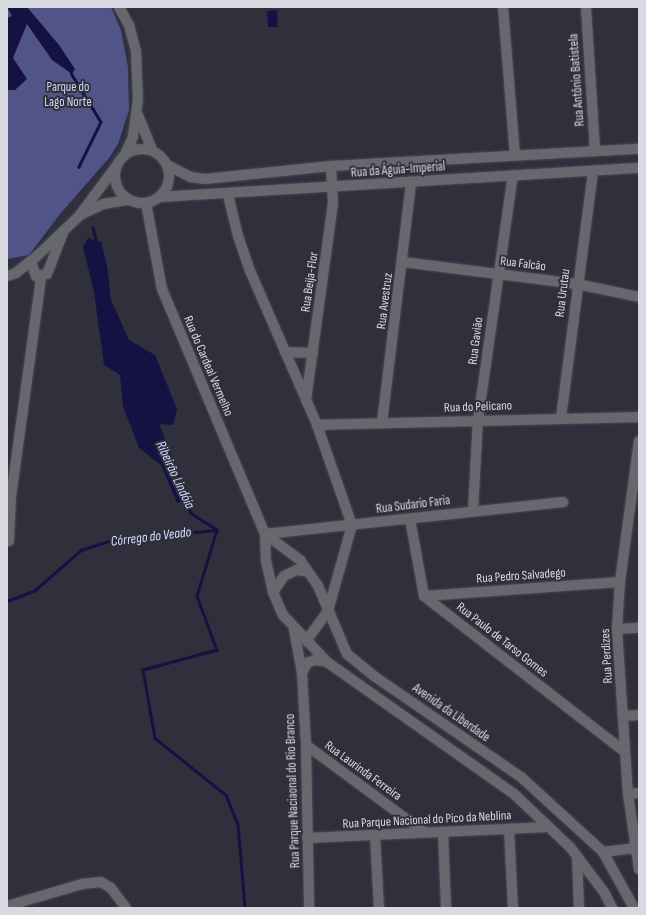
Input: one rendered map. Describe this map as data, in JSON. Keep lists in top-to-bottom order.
{
  "streets": {
    "street": [
      "Rua Antônio Batistela",
      "Rua da Águia-Imperial",
      "Rua Falcão",
      "Rua Beija-Flor",
      "Rua Urutau",
      "Rua Avestruz",
      "Rua Gavião",
      "Rua do Cardeal Vermelho",
      "Rua do Pelicano",
      "Rua Sudario Faria",
      "Rua Pedro Salvadego",
      "Rua Paulo de Tarso Gomes",
      "Rua Perdizes",
      "Avenida da Liberdade",
      "Rua Laurinda Ferreira",
      "Rua Parque Naciaonal do Rio Branco",
      "Rua Parque Nacional do Pico da Neblina"
    ]
  },
  "crossings": [
    ["Rua Antônio Batistela", "Rua da Águia-Imperial"],
    ["Rua da Águia-Imperial", "Rua Beija-Flor"],
    ["Rua da Águia-Imperial", "Rua Urutau"],
    ["Rua da Águia-Imperial", "Rua Avestruz"],
    ["Rua da Águia-Imperial", "Rua Gavião"],
    ["Rua da Águia-Imperial", "Rua do Cardeal Vermelho"],
    ["Rua Falcão", "Rua Urutau"],
    ["Rua Falcão", "Rua Avestruz"],
    ["Rua Falcão", "Rua Gavião"],
    ["Rua Urutau", "Rua do Pelicano"],
    ["Rua Avestruz", "Rua do Pelicano"],
    ["Rua Gavião", "Rua do Pelicano"],
    ["Rua Gavião", "Rua Sudario Faria"],
    ["Rua do Cardeal Vermelho", "Rua Sudario Faria"],
    ["Rua do Cardeal Vermelho", "Avenida da Liberdade"],
    ["Rua Sudario Faria", "Avenida da Liberdade"],
    ["Rua Pedro Salvadego", "Rua Paulo de Tarso Gomes"],
    ["Rua Pedro Salvadego", "Rua Perdizes"],
    ["Rua Paulo de Tarso Gomes", "Rua Perdizes"],
    ["Rua Laurinda Ferreira", "Rua Parque Naciaonal do Rio Branco"],
    ["Rua Laurinda Ferreira", "Rua Parque Nacional do Pico da Neblina"],
    ["Rua Parque Naciaonal do Rio Branco", "Rua Parque Nacional do Pico da Neblina"]
  ],
  "water": ["Ribeirão Lindóia", "Córrego do Veado"],
  "parks": ["Parque do Lago Norte"]
}
